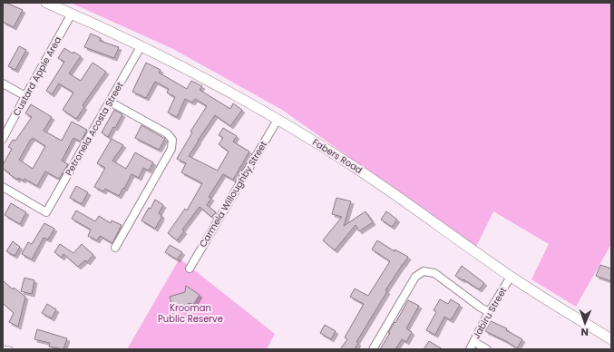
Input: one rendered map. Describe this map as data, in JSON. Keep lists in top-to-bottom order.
{
  "streets": {
    "main road": ["Fabers Road"],
    "street": [
      "Custard Apple Area",
      "Petronela Acosta Street",
      "Carmela Willoughby Street",
      "Jabiru Street"
    ]
  },
  "crossings": [
    ["Custard Apple Area", "Fabers Road"],
    ["Petronela Acosta Street", "Fabers Road"],
    ["Fabers Road", "Carmela Willoughby Street"],
    ["Fabers Road", "Jabiru Street"]
  ],
  "parks": ["Krooman Public Reserve"],
  "north": "bottom"
}
